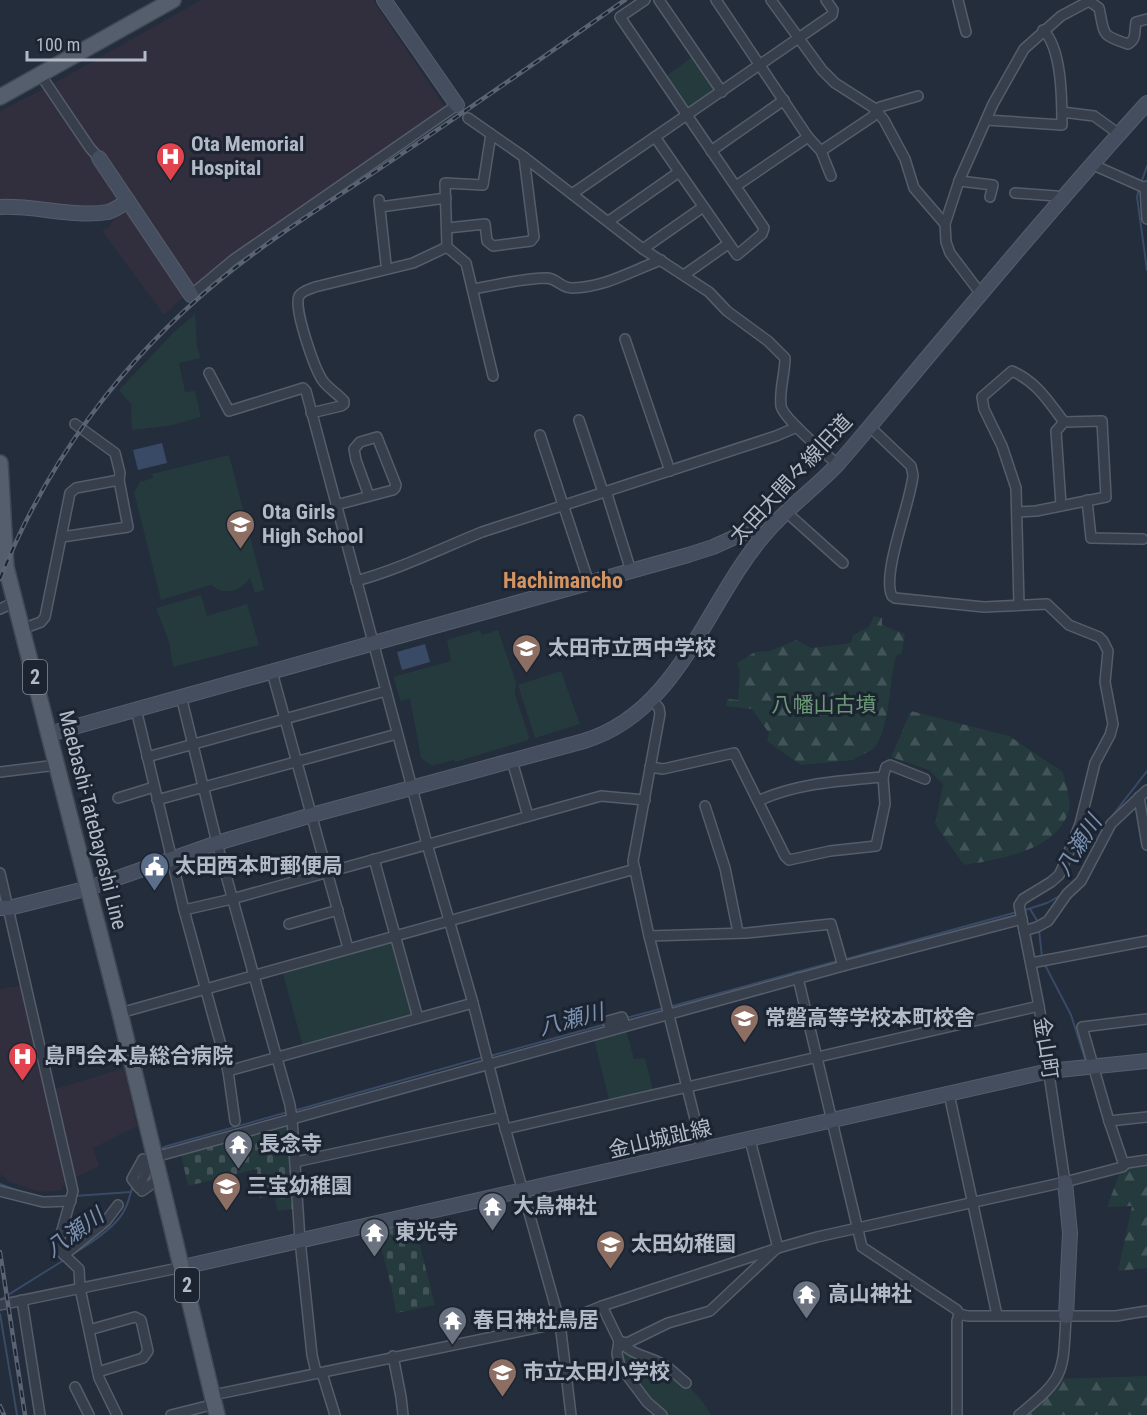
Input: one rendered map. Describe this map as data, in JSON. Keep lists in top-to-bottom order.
{
  "streets": {
    "main road": ["2", "Maebashi-Tatebayashi Line"],
    "street": ["太田大間々線旧道", "金山町", "金山城趾線"]
  },
  "crossings": [
    ["太田大間々線旧道", "Maebashi-Tatebayashi Line"],
    ["Maebashi-Tatebayashi Line", "金山城趾線"],
    ["金山町", "金山城趾線"]
  ],
  "districts": ["Hachimancho"],
  "water": ["八瀬川"],
  "parks": ["八幡山古墳"],
  "places": {
    "hospital": ["Ota Memorial Hospital", "島門会本島総合病院"],
    "school or university": [
      "Ota Girls High School",
      "太田市立西中学校",
      "常磐高等学校本町校舎",
      "三宝幼稚園",
      "太田幼稚園",
      "市立太田小学校"
    ],
    "public building": ["太田西本町郵便局"],
    "temple": [
      "長念寺",
      "大鳥神社",
      "東光寺",
      "高山神社",
      "春日神社鳥居"
    ]
  },
  "scale_bar": "100 m"
}
